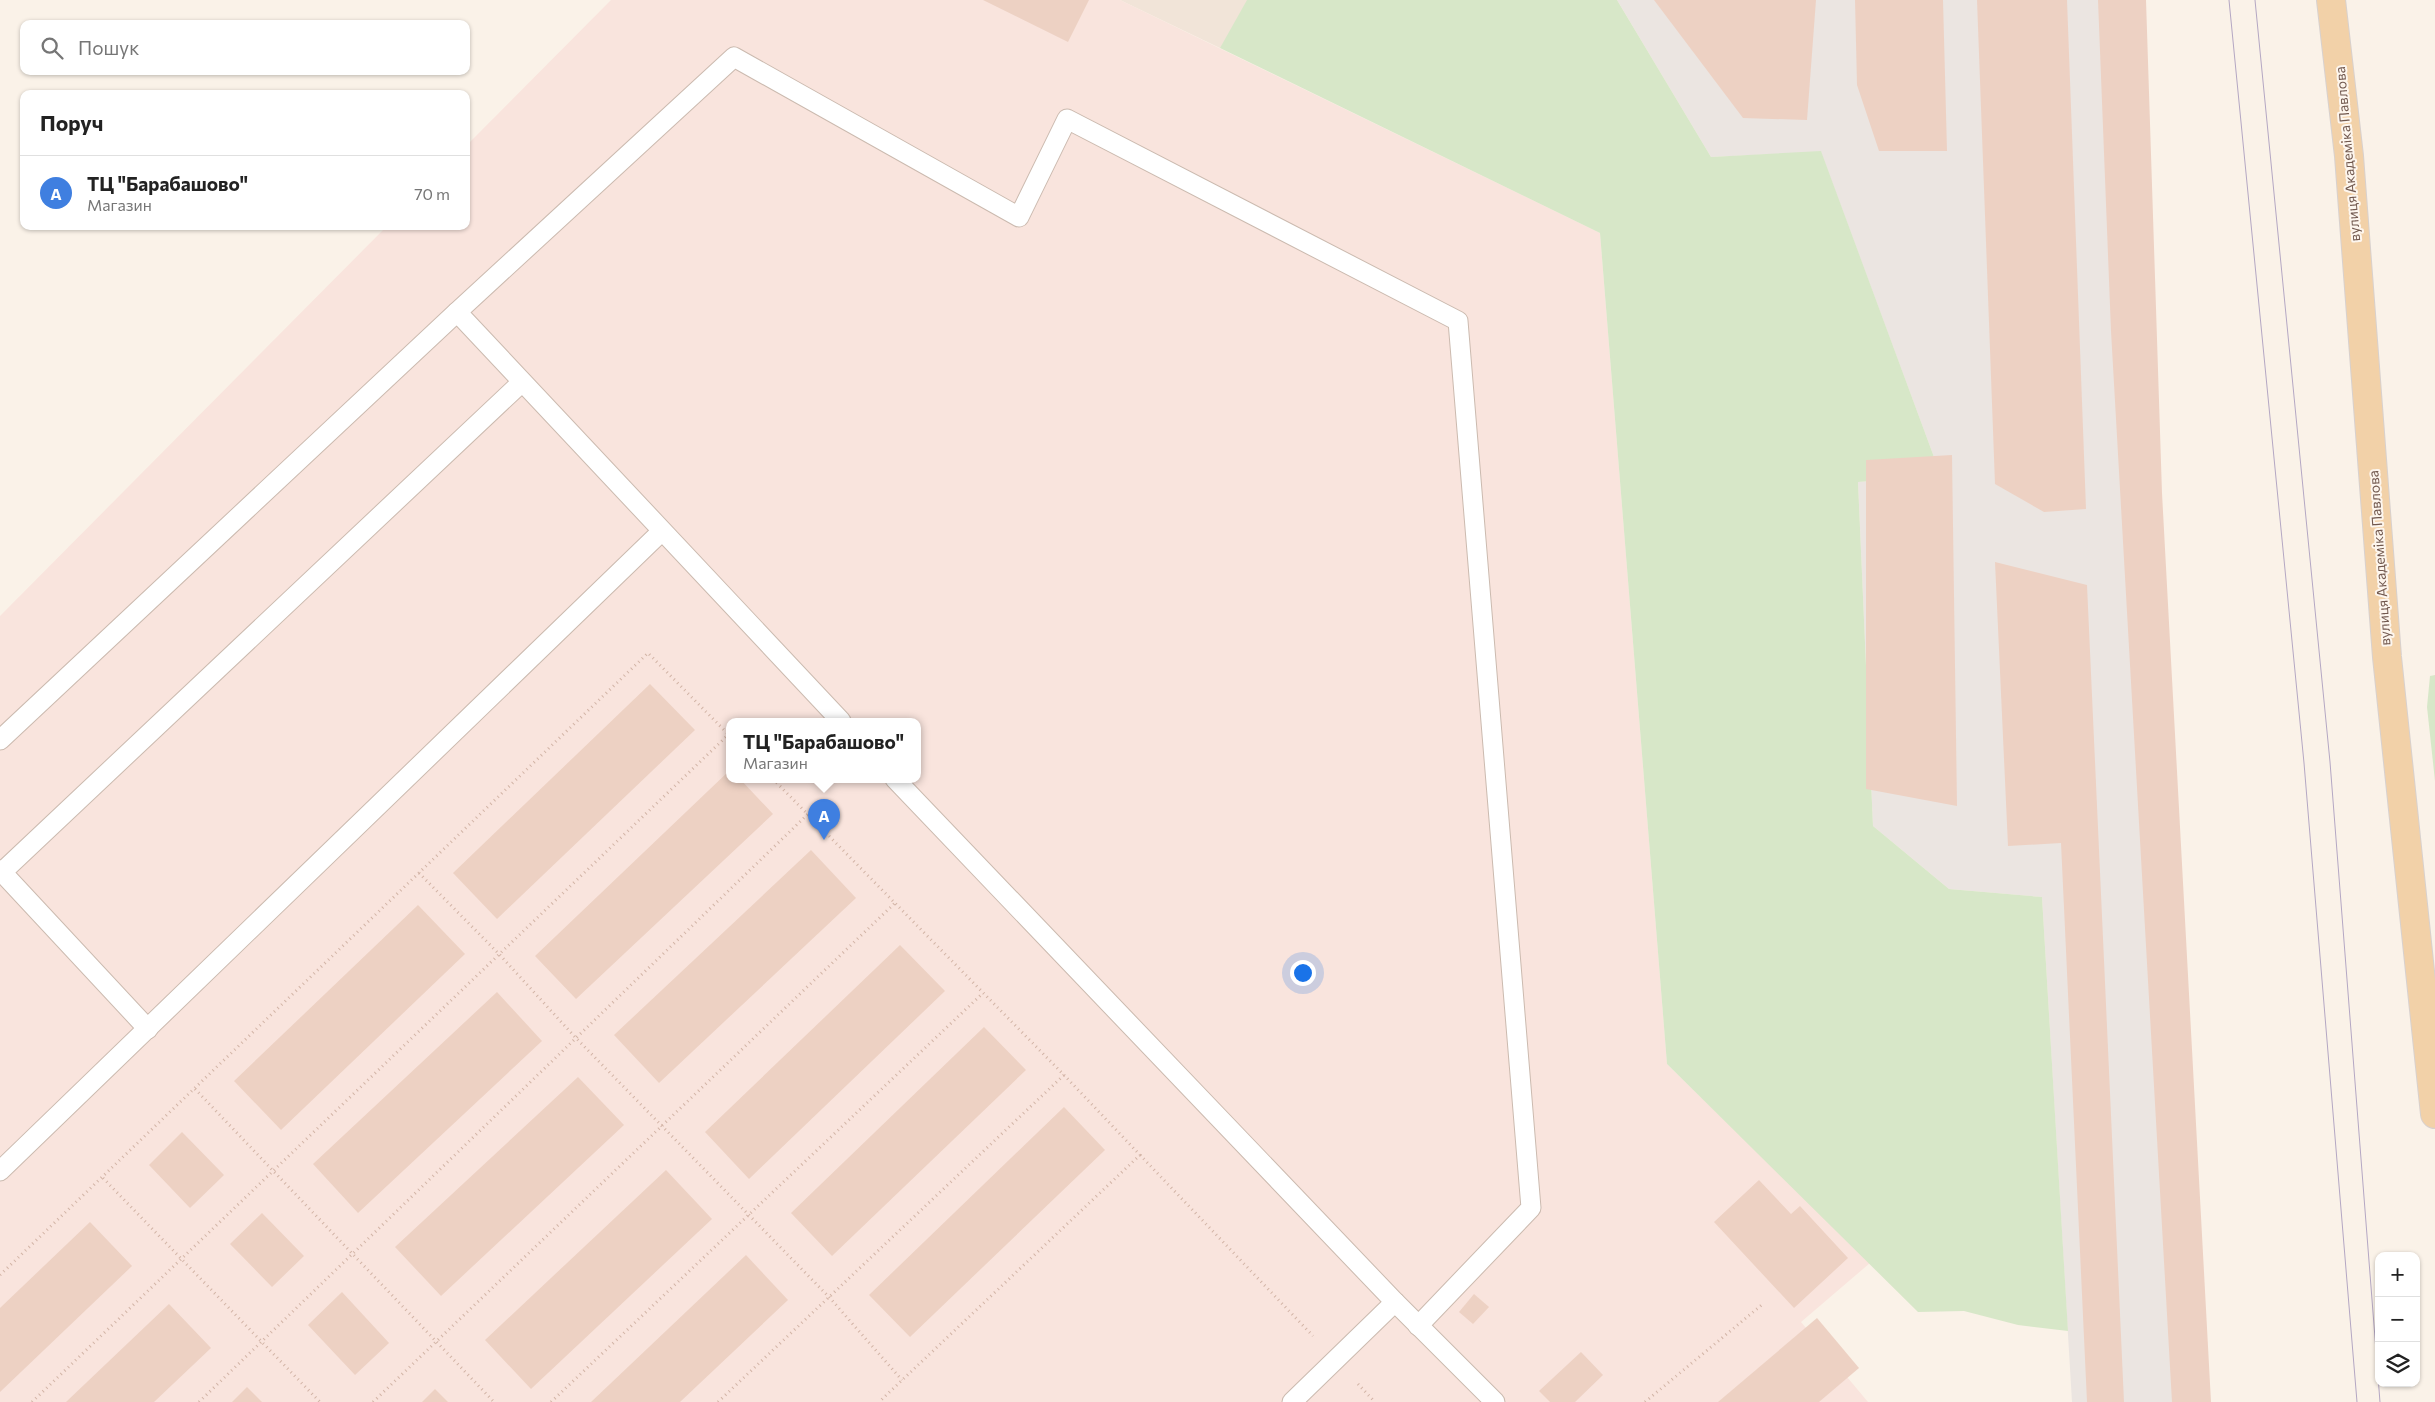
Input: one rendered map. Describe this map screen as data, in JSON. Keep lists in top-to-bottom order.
{
  "streets": {
    "main road": ["вулиця Академіка Павлова"]
  },
  "page": {
    "search": "Пошук",
    "heading": "Поруч",
    "list": [
      {
        "mark": "A",
        "name": "ТЦ \"Барабашово\"",
        "note": "Магазин",
        "value": "70 m"
      }
    ],
    "popup": ["ТЦ \"Барабашово\"", "Магазин"],
    "pins": "A",
    "map_buttons": ["+", "−"]
  }
}
